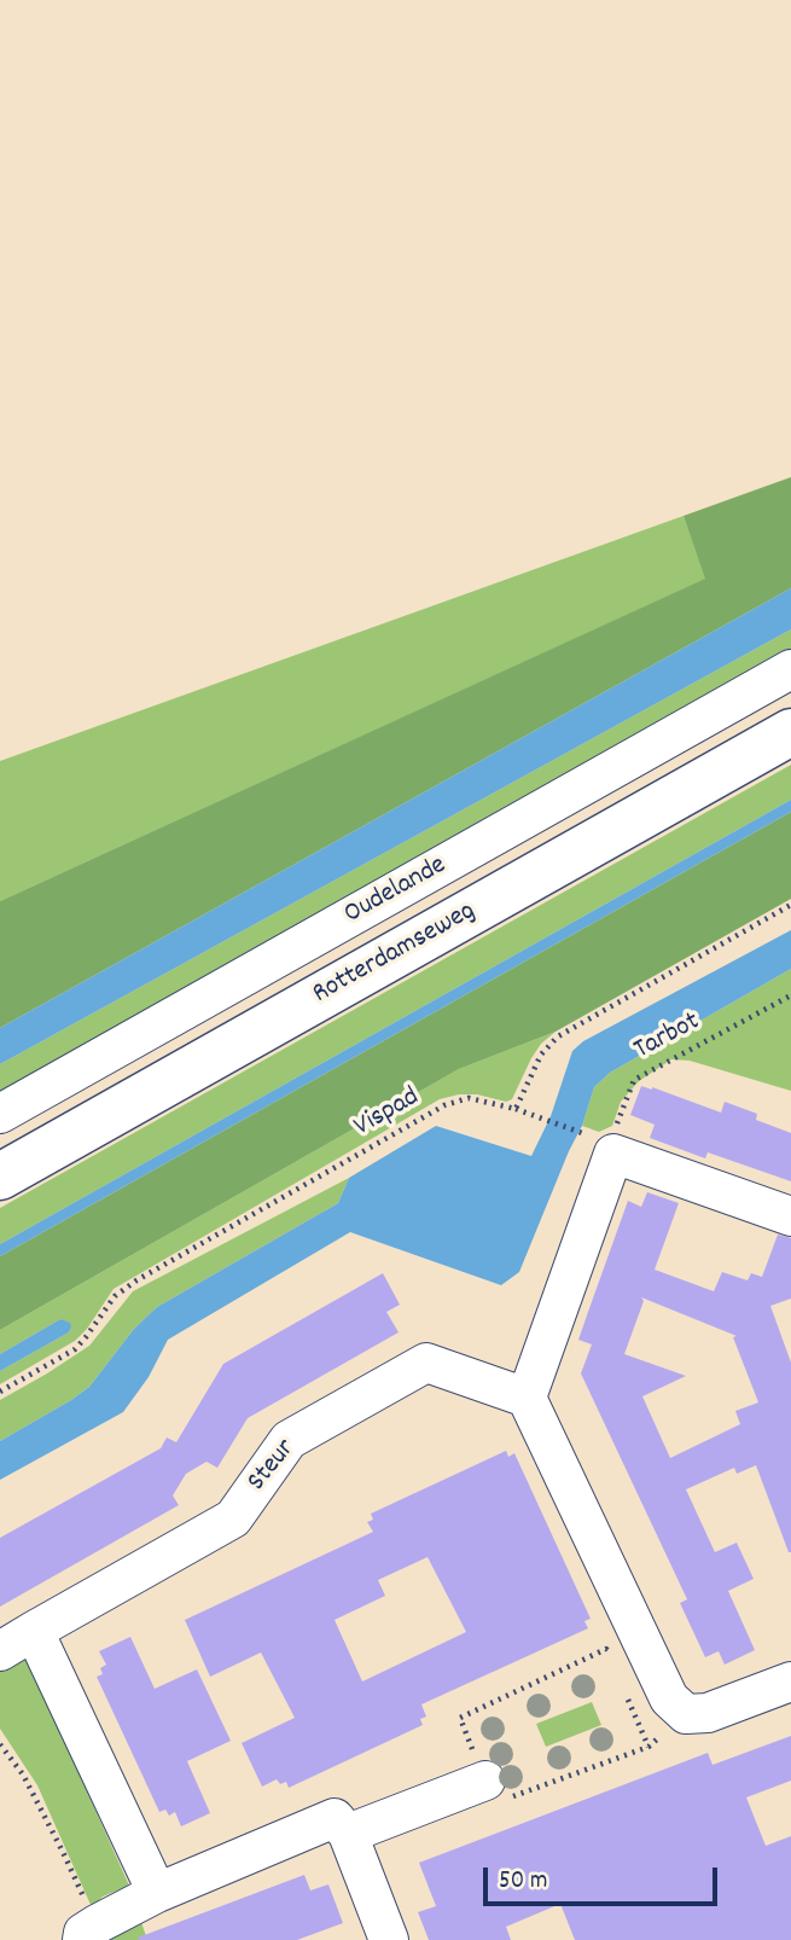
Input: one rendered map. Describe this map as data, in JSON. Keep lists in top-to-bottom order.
{
  "streets": {
    "main road": ["Rotterdamseweg"],
    "street": ["Oudelande", "Steur"],
    "path": ["Tarbot", "Vispad"]
  },
  "crossings": [
    ["Tarbot", "Vispad"]
  ],
  "scale_bar": "50 m"
}
